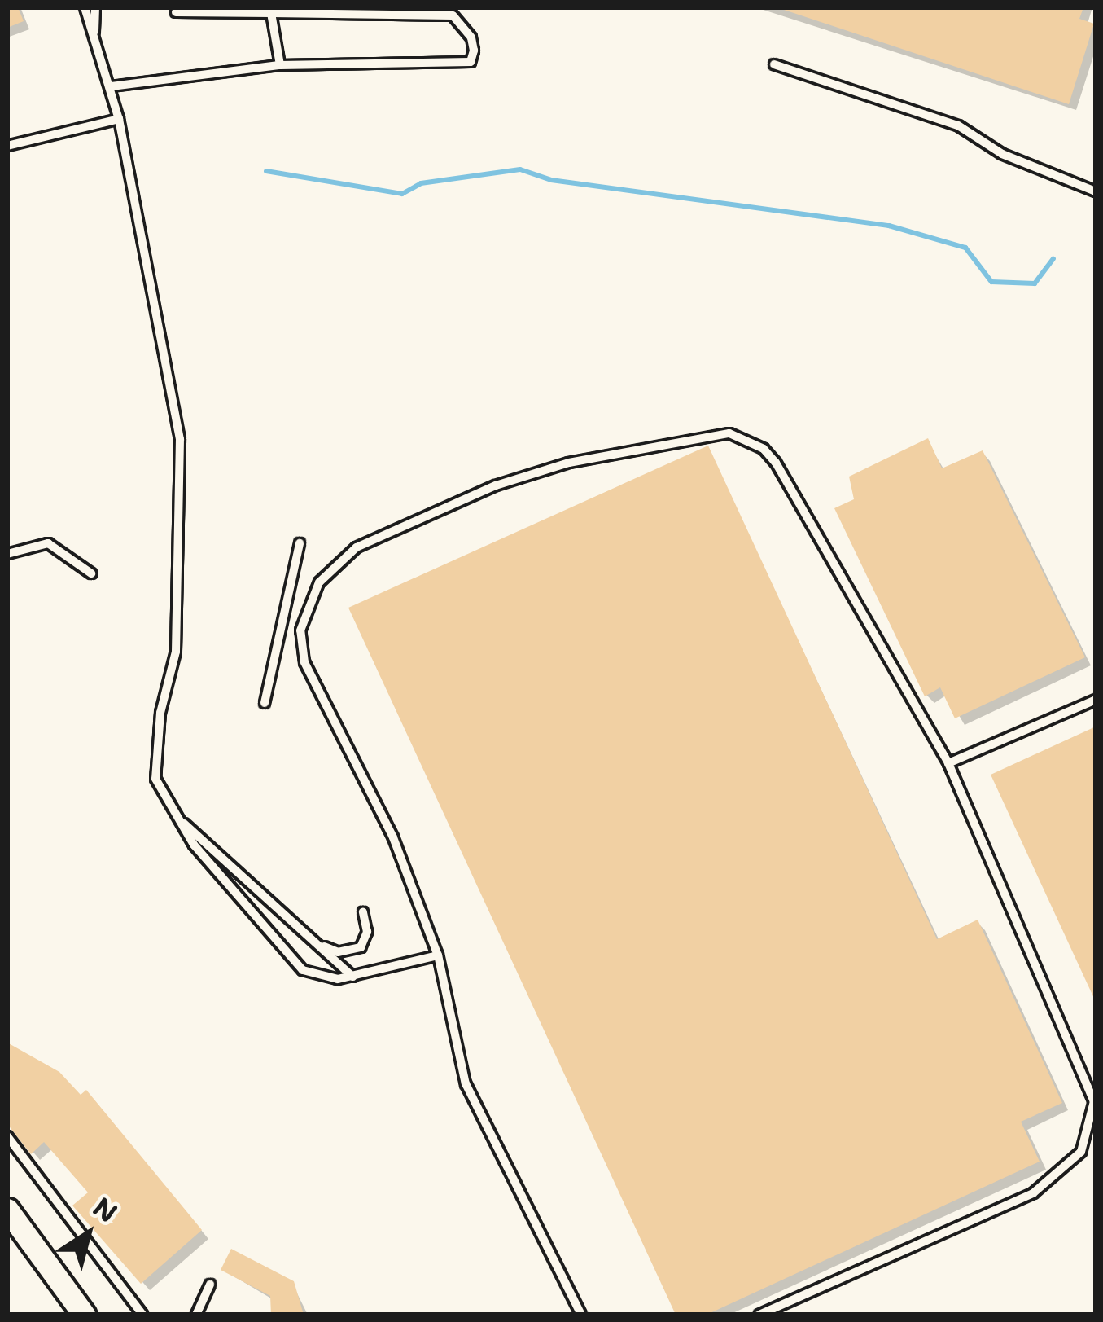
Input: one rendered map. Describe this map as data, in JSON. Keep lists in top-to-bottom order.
{
  "north": "top right"
}
